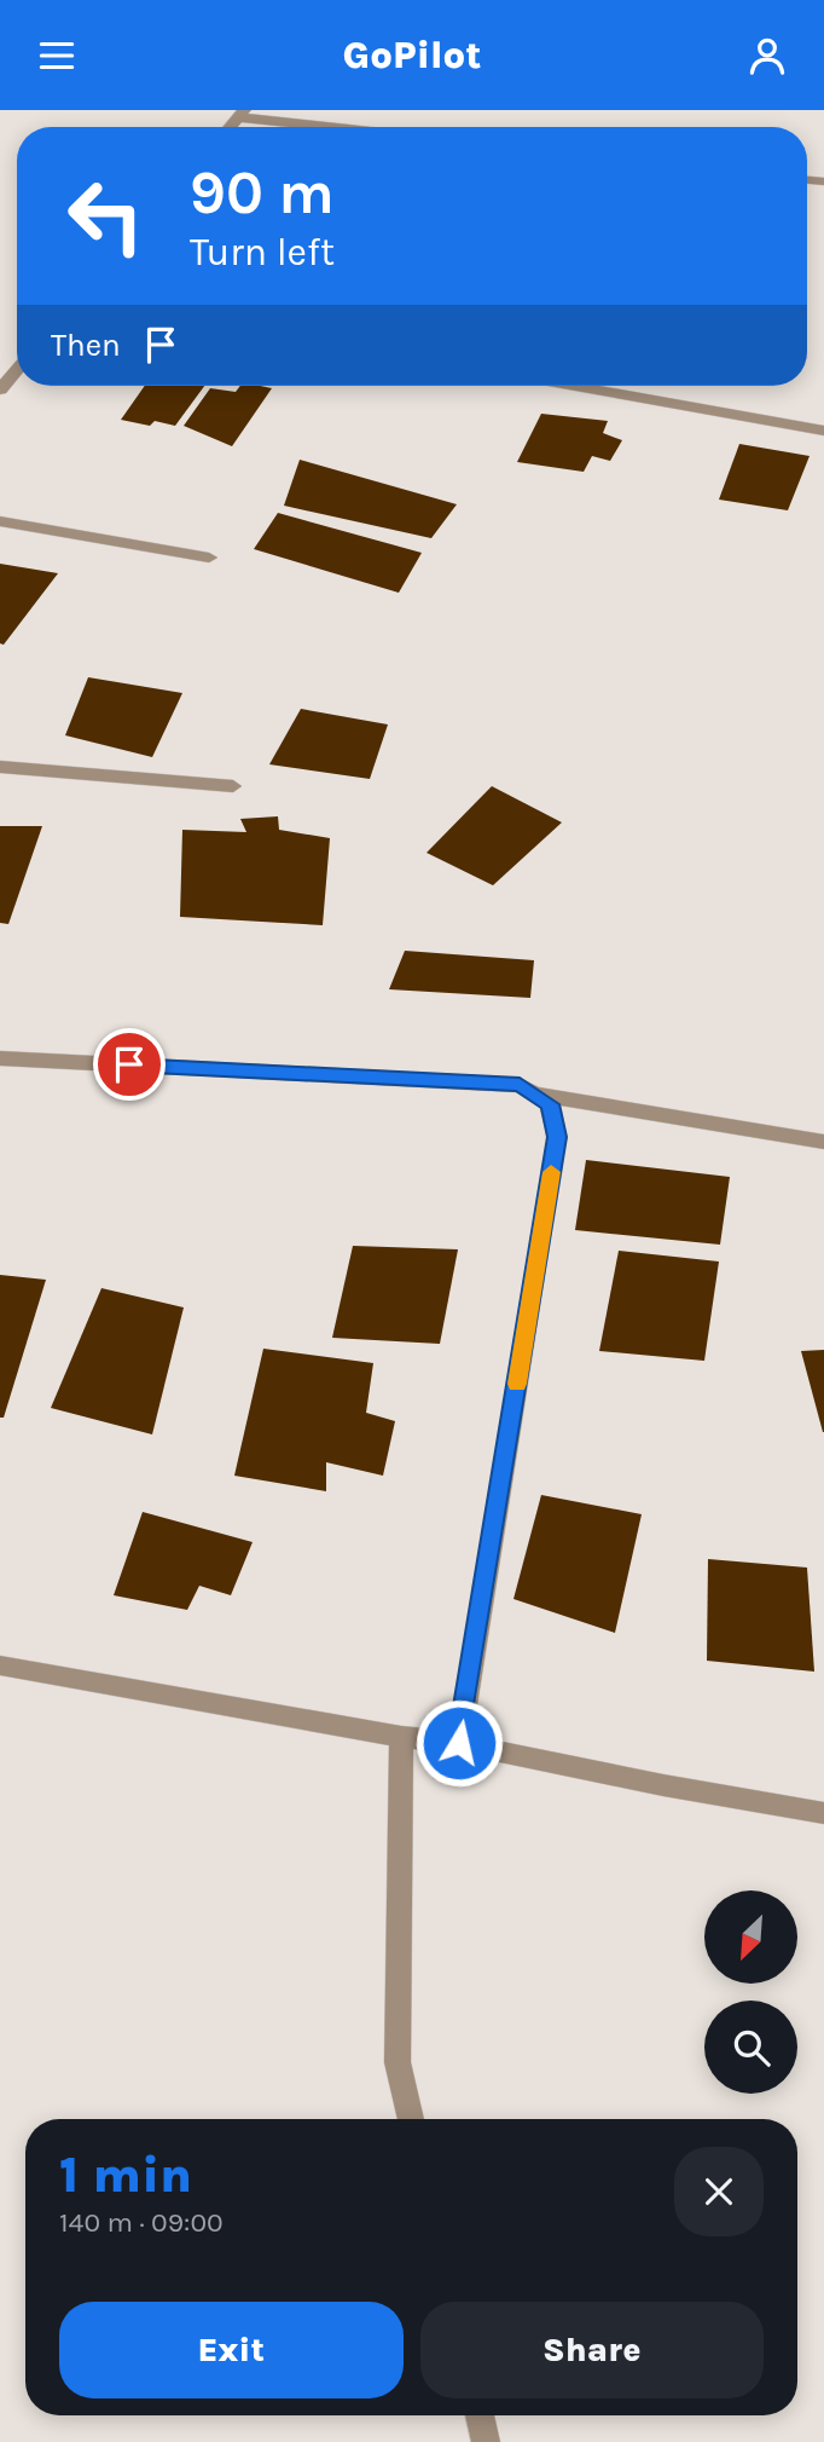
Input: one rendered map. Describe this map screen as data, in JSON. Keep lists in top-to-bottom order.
{
  "north": "bottom left",
  "page": {
    "header": "GoPilot",
    "turn": ["90 m", "Turn left"],
    "then": "Then",
    "heading": ["1 min", "140 m · 09:00"],
    "buttons": ["Exit", "Share"]
  }
}
